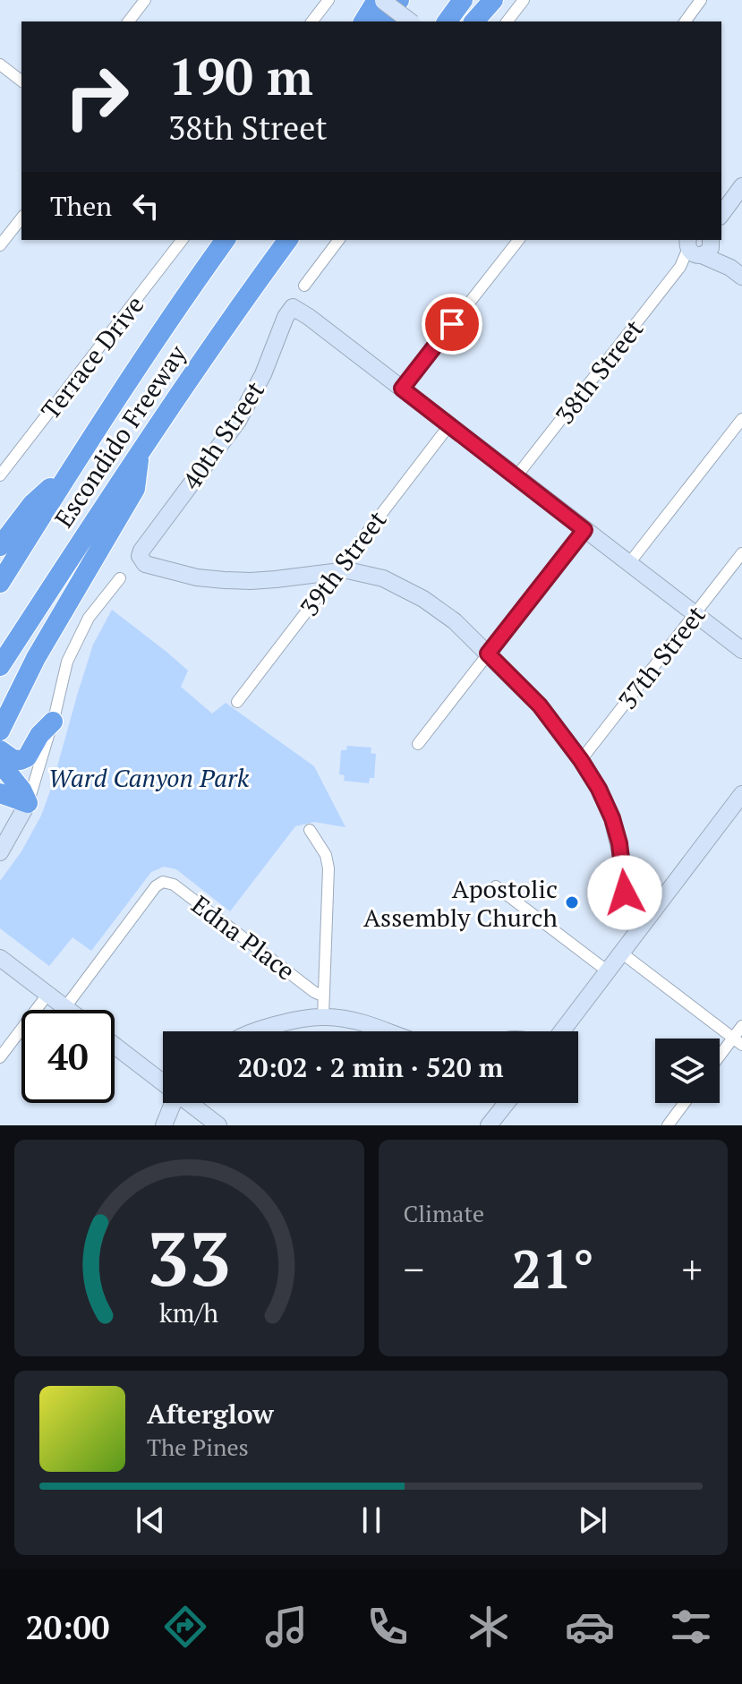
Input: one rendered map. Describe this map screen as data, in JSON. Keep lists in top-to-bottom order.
{
  "streets": {
    "highway": ["Escondido Freeway"],
    "street": [
      "Terrace Drive",
      "38th Street",
      "40th Street",
      "39th Street",
      "37th Street",
      "Edna Place"
    ]
  },
  "crossings": [
    ["40th Street", "39th Street"]
  ],
  "parks": ["Ward Canyon Park"],
  "places": ["Apostolic Assembly Church"],
  "page": {
    "turn": ["190 m", "38th Street"],
    "then": "Then",
    "limit": "40",
    "trip": "20:02 · 2 min · 520 m",
    "tile": "Climate",
    "heat": ["−", "21°", "+"],
    "song": ["Afterglow", "The Pines"],
    "tabs": "20:00",
    "gauge": ["33", "km/h"]
  }
}
